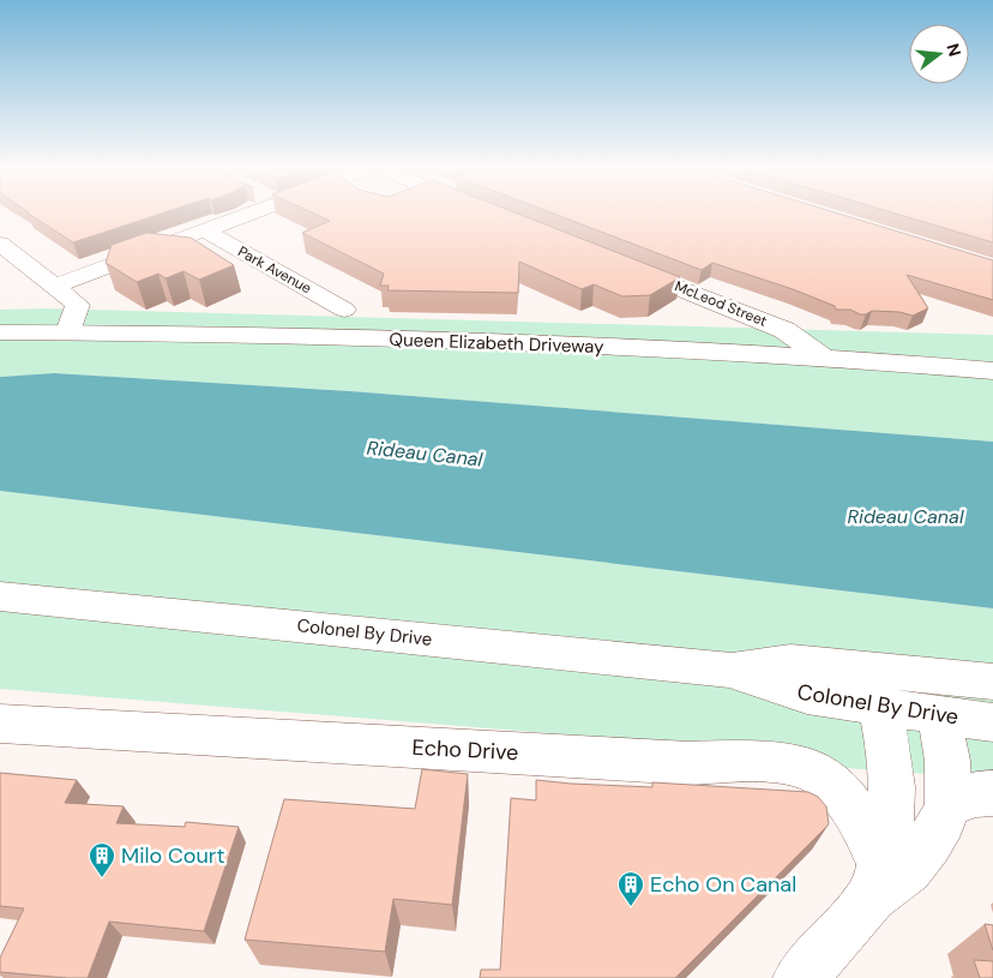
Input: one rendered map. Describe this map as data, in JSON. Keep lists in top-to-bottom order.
{
  "streets": {
    "street": [
      "Park Avenue",
      "McLeod Street",
      "Queen Elizabeth Driveway",
      "Colonel By Drive",
      "Echo Drive"
    ]
  },
  "crossings": [
    ["McLeod Street", "Queen Elizabeth Driveway"]
  ],
  "water": ["Rideau Canal"],
  "places": {
    "building": ["Milo Court", "Echo On Canal"]
  },
  "north": "right"
}
